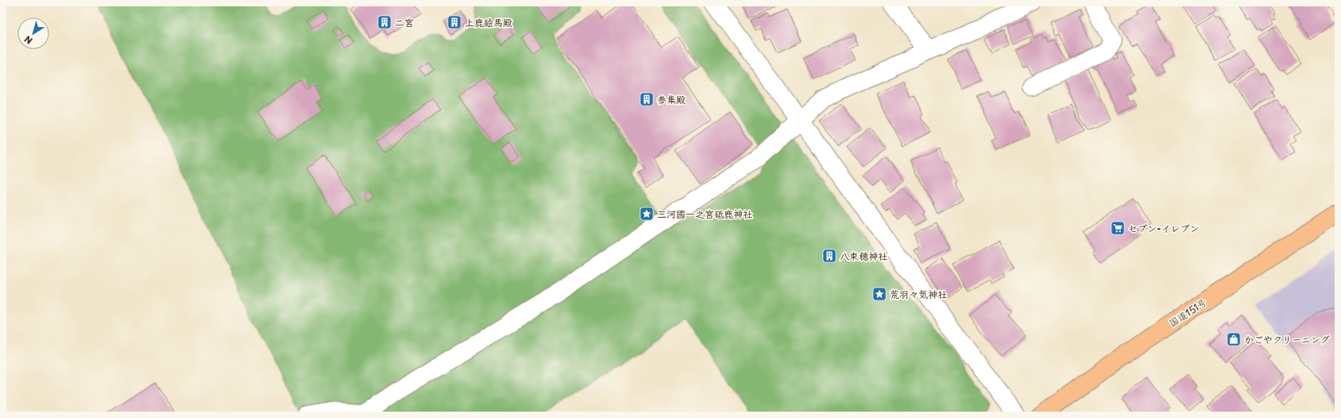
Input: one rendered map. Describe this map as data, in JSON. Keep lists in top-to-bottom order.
{
  "streets": {
    "highway": ["国道151号"]
  },
  "places": {
    "building": [
      "二宮",
      "上鹿絵馬殿",
      "参集殿",
      "八束穂神社"
    ],
    "place": ["三河國一之宮砥鹿神社", "荒羽々気神社"],
    "supermarket": ["セブン-イレブン"],
    "shop": ["かごやクリーニング"]
  },
  "north": "bottom left"
}
